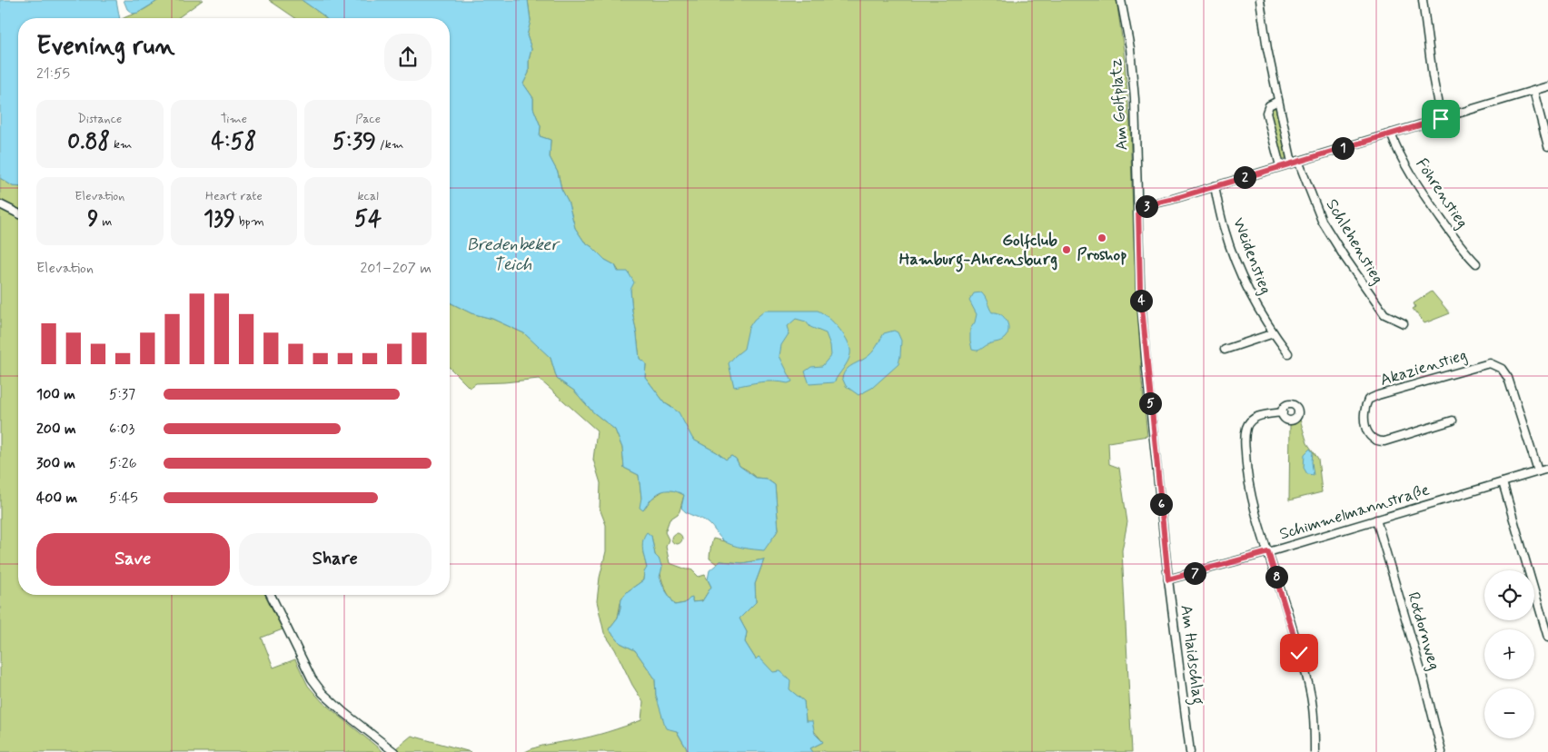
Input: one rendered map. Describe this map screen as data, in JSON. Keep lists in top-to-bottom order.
{
  "streets": {
    "street": [
      "Am Golfplatz",
      "Föhrenstieg",
      "Schlehenstieg",
      "Weidenstieg",
      "Akazienstieg",
      "Schimmelmannstraße",
      "Rotdornweg",
      "Am Haidschlag"
    ]
  },
  "crossings": [
    ["Am Golfplatz", "Am Haidschlag"],
    ["Akazienstieg", "Schimmelmannstraße"],
    ["Schimmelmannstraße", "Rotdornweg"],
    ["Schimmelmannstraße", "Am Haidschlag"]
  ],
  "water": ["Bredenbeker Teich"],
  "places": ["Proshop", "Golfclub Hamburg-Ahrensburg"],
  "page": {
    "heading": ["Evening run", "21:55"],
    "stats": [
      ["Distance", "0.88 km"],
      ["Time", "4:58"],
      ["Pace", "5:39 /km"],
      ["Elevation", "9 m"],
      ["Heart rate", "139 bpm"],
      ["kcal", "54"]
    ],
    "pins": [
      "1",
      "2",
      "3",
      "4",
      "5",
      "6",
      "7",
      "8"
    ],
    "chart": ["Elevation", "201–207 m"],
    "list": [
      {
        "name": "100 m",
        "note": "5:37"
      },
      {
        "name": "200 m",
        "note": "6:03"
      },
      {
        "name": "300 m",
        "note": "5:26"
      },
      {
        "name": "400 m",
        "note": "5:45"
      }
    ],
    "buttons": ["Save", "Share"],
    "map_buttons": ["+", "−"]
  }
}
